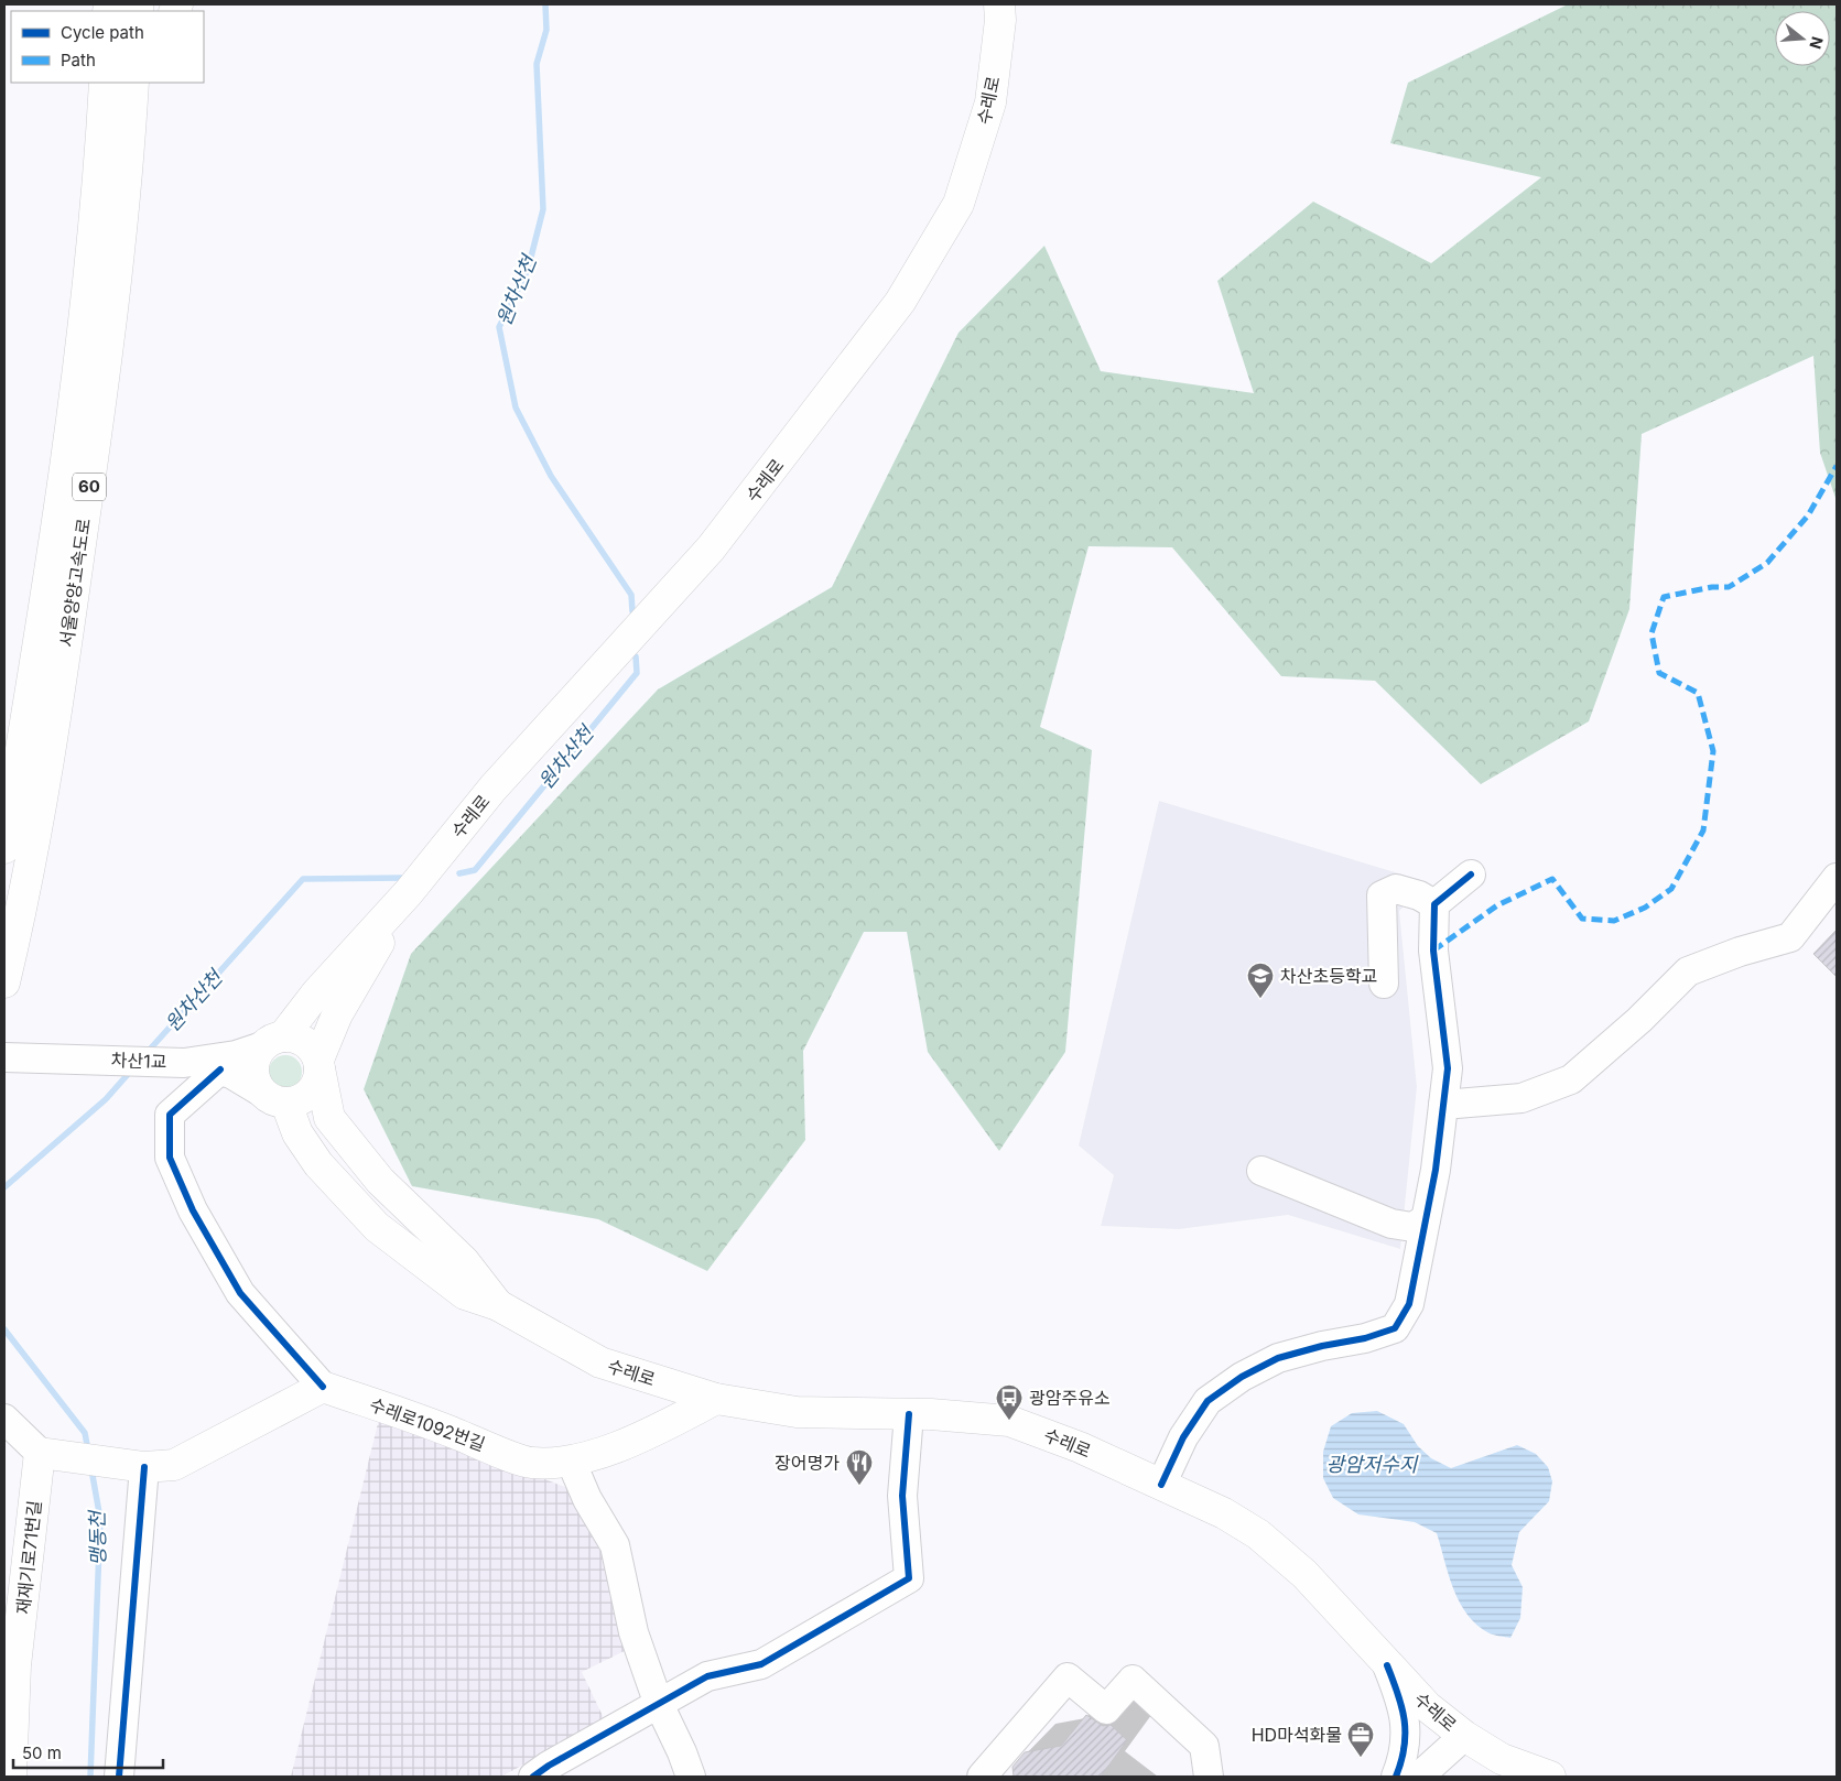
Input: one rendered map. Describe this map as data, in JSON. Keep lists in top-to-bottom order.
{
  "streets": {
    "main road": [
      "수레로",
      "60",
      "서울양양고속도로",
      "수레로1092번길",
      "재재기로71번길"
    ],
    "street": ["차산1교"]
  },
  "crossings": [
    ["수레로", "수레로1092번길"]
  ],
  "water": ["원차산천", "광암저수지", "맹동천"],
  "places": {
    "school or university": ["차산초등학교"],
    "bus stop": ["광암주유소"],
    "restaurant": ["장어명가"],
    "office": ["HD마석화물"]
  },
  "legend": ["Cycle path", "Path"],
  "scale_bar": "50 m",
  "north": "right"
}
